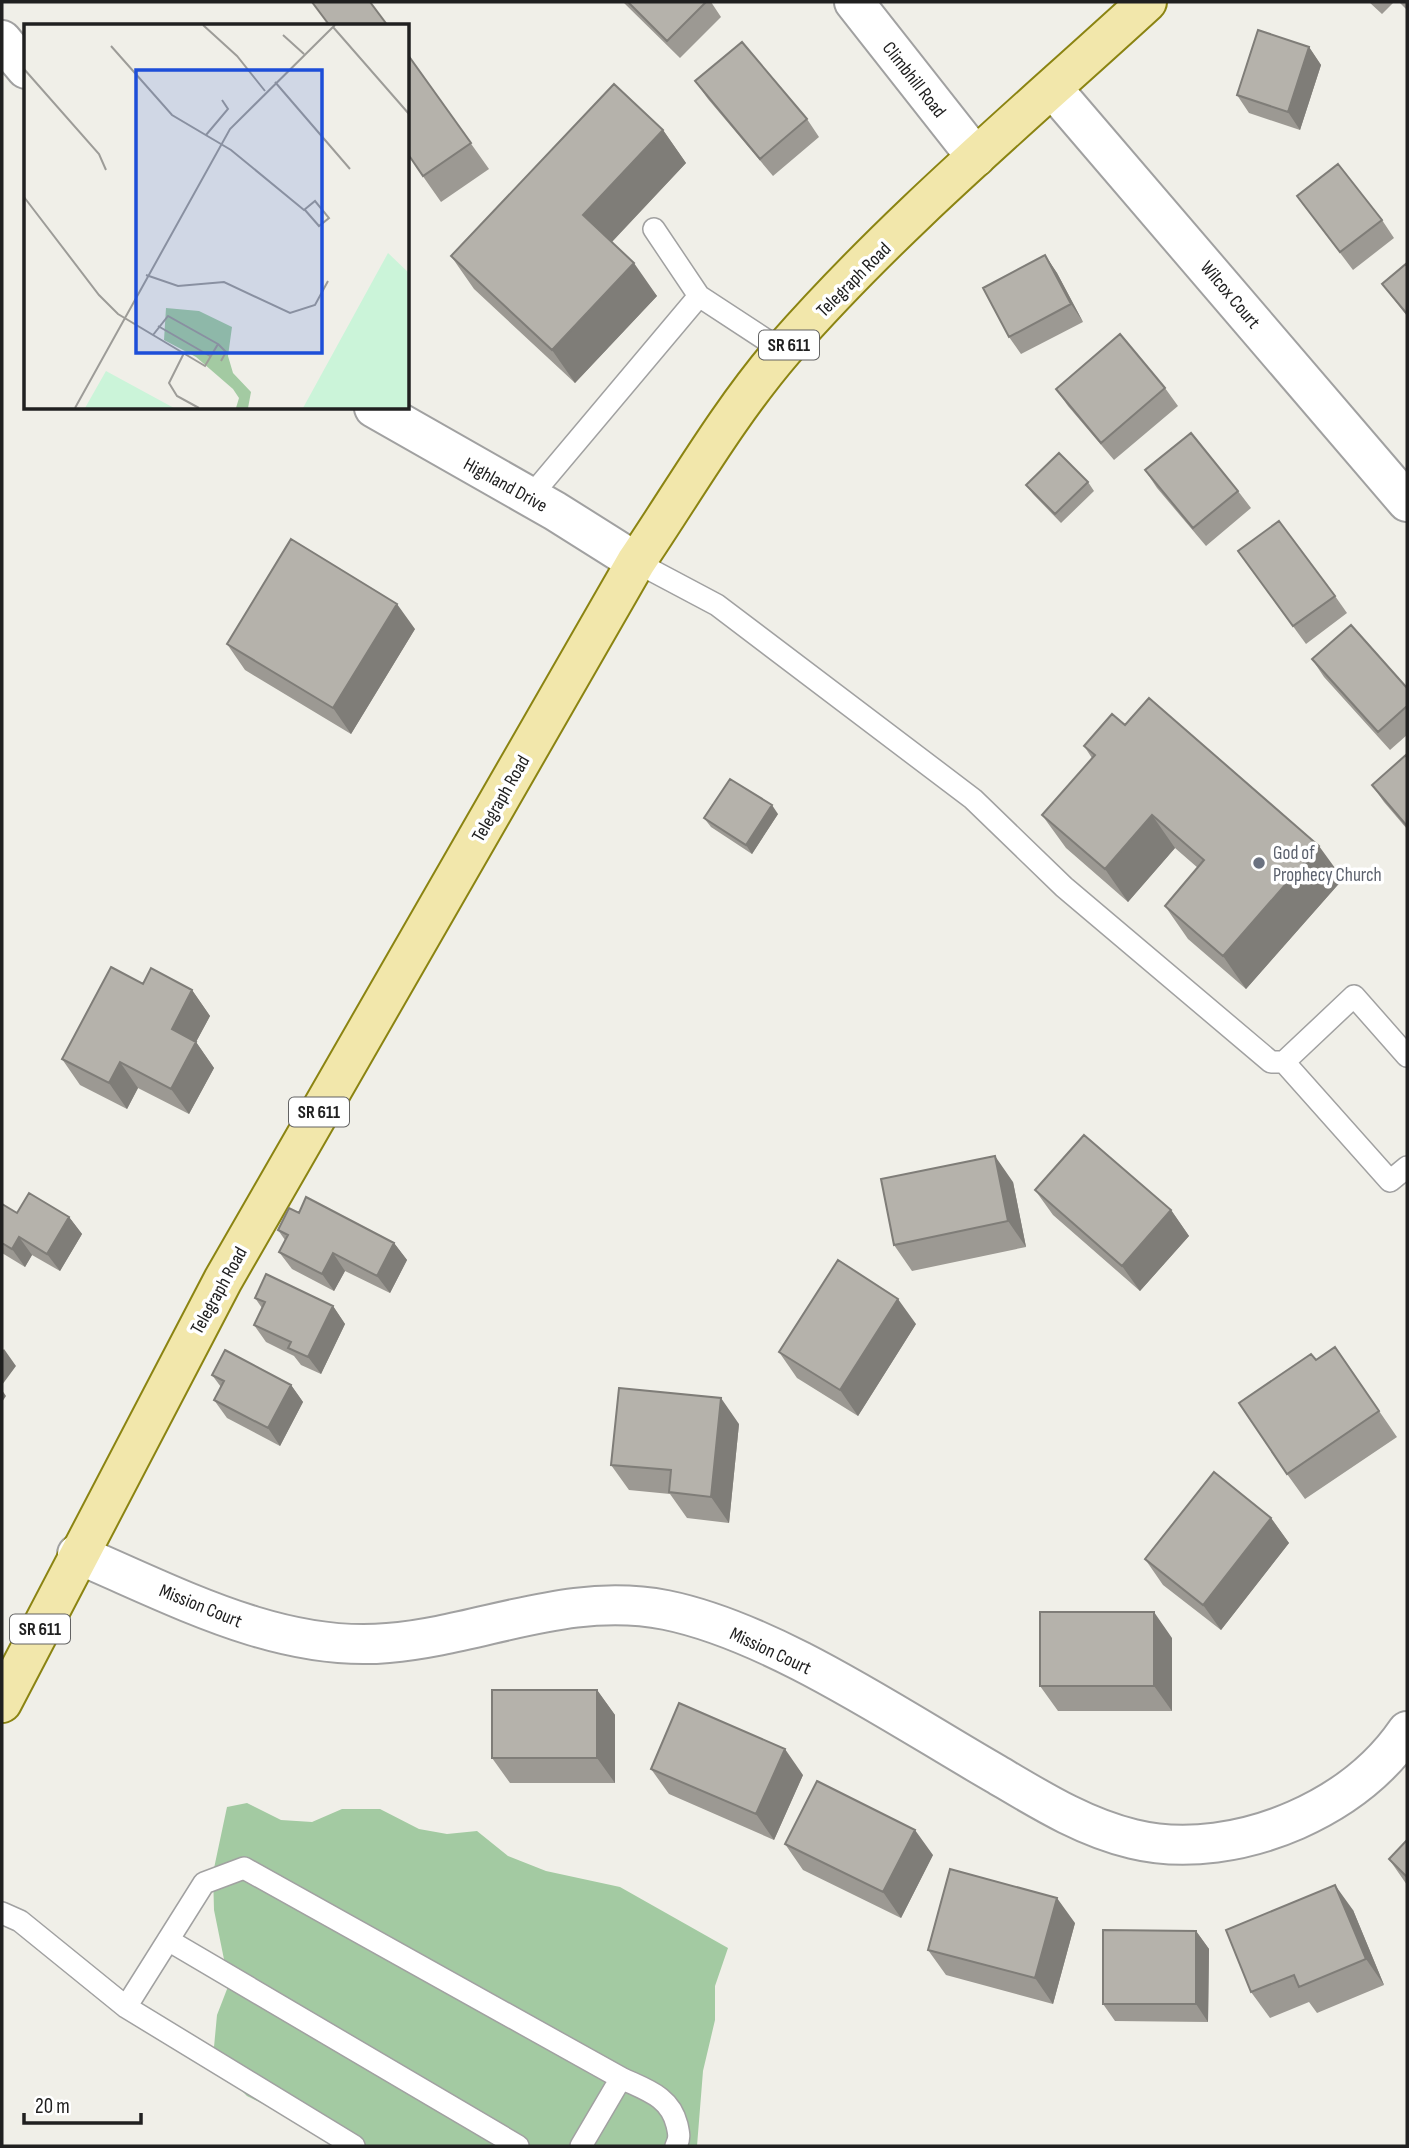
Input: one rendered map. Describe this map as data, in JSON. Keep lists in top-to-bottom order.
{
  "streets": {
    "main road": ["Telegraph Road", "SR 611"],
    "street": [
      "Climbhill Road",
      "Wilcox Court",
      "Highland Drive",
      "Mission Court"
    ]
  },
  "crossings": [
    ["Climbhill Road", "Telegraph Road"],
    ["Telegraph Road", "Wilcox Court"],
    ["Telegraph Road", "Highland Drive"],
    ["Telegraph Road", "Mission Court"]
  ],
  "places": ["God of Prophecy Church"],
  "scale_bar": "20 m"
}
